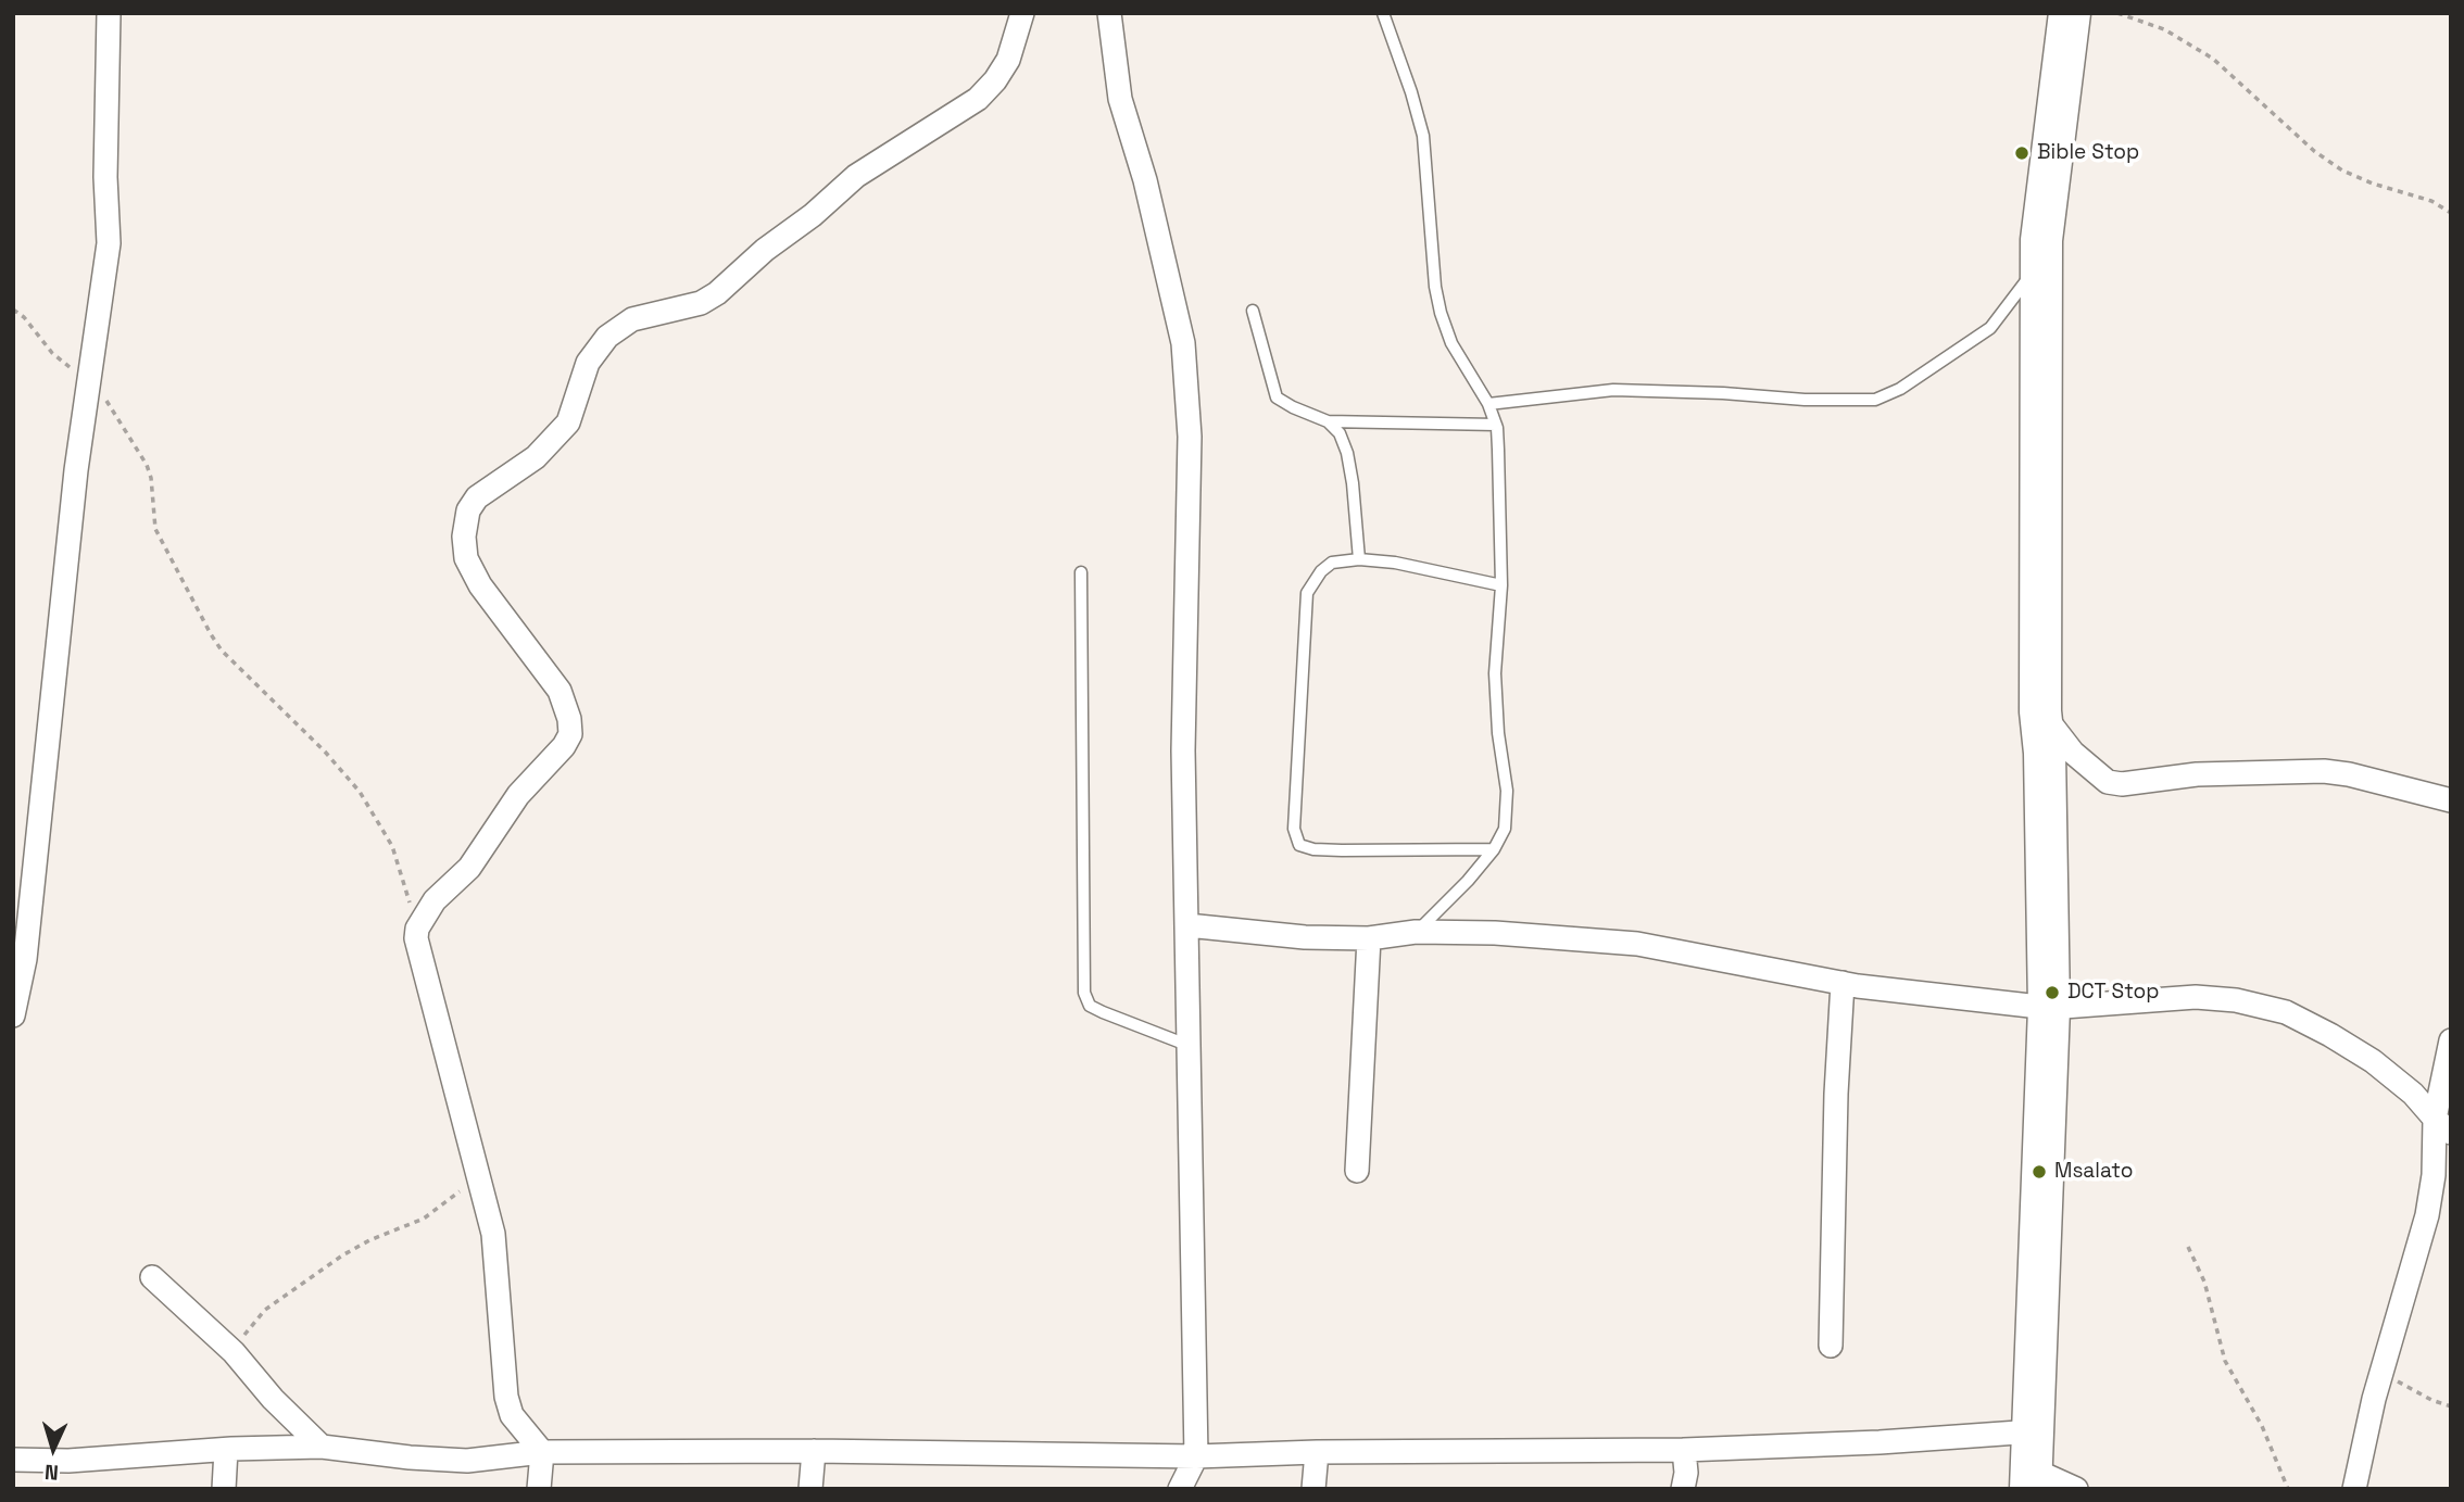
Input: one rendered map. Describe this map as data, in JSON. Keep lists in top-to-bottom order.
{
  "places": ["Bible Stop", "DCT Stop", "Msalato"],
  "north": "bottom"
}
